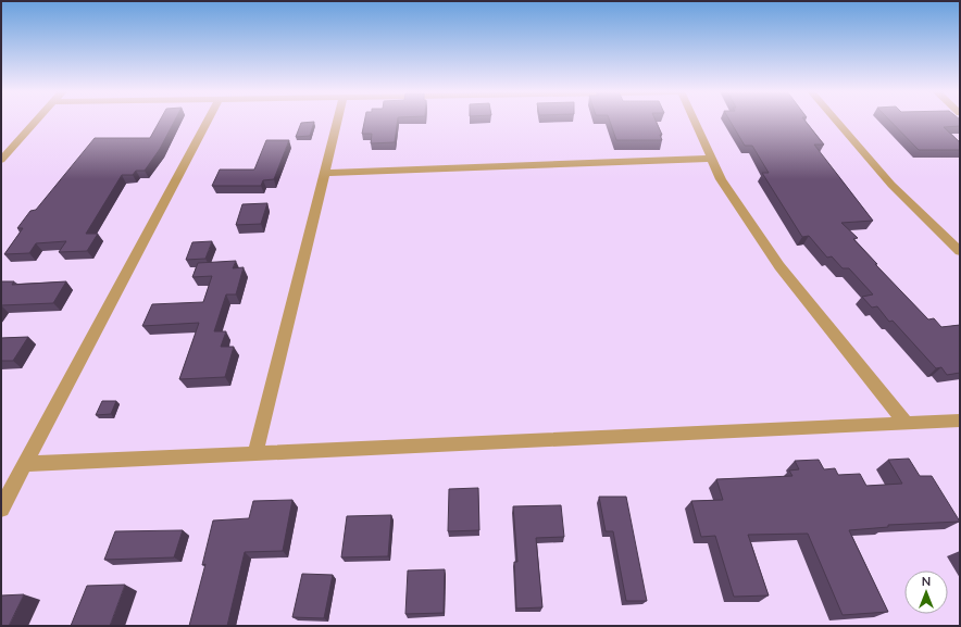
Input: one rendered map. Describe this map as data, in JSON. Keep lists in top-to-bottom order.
{
  "north": "top"
}
